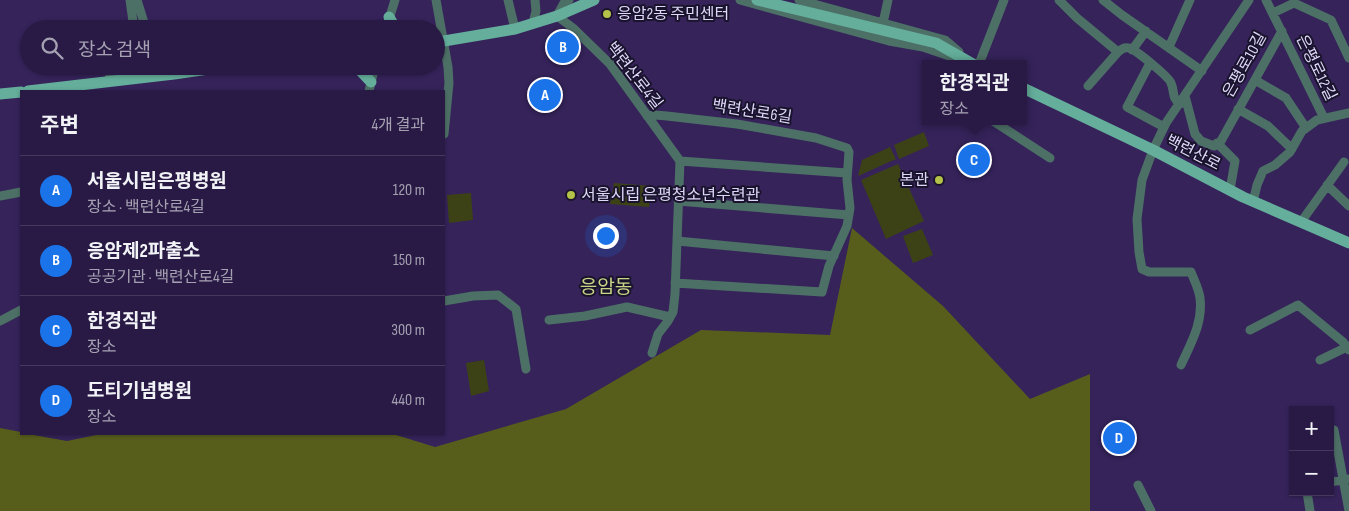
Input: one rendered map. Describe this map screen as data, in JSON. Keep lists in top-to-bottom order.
{
  "streets": {
    "main road": ["백련산로"],
    "street": [
      "은평로10길",
      "은평로12길",
      "백련산로4길",
      "백련산로6길"
    ]
  },
  "crossings": [
    ["은평로10길", "은평로12길"],
    ["은평로10길", "백련산로"],
    ["은평로12길", "백련산로"],
    ["백련산로4길", "백련산로6길"]
  ],
  "districts": ["응암동"],
  "places": ["응암2동 주민센터", "본관", "서울시립 은평청소년수련관"],
  "page": {
    "search": "장소 검색",
    "pins": [
      "B",
      "A",
      "C",
      "D"
    ],
    "popup": ["한경직관", "장소"],
    "heading": ["주변", "4개 결과"],
    "list": [
      {
        "mark": "A",
        "name": "서울시립은평병원",
        "note": "장소 · 백련산로4길",
        "value": "120 m"
      },
      {
        "mark": "B",
        "name": "응암제2파출소",
        "note": "공공기관 · 백련산로4길",
        "value": "150 m"
      },
      {
        "mark": "C",
        "name": "한경직관",
        "note": "장소",
        "value": "300 m"
      },
      {
        "mark": "D",
        "name": "도티기념병원",
        "note": "장소",
        "value": "440 m"
      }
    ],
    "map_buttons": ["+", "−"]
  }
}
